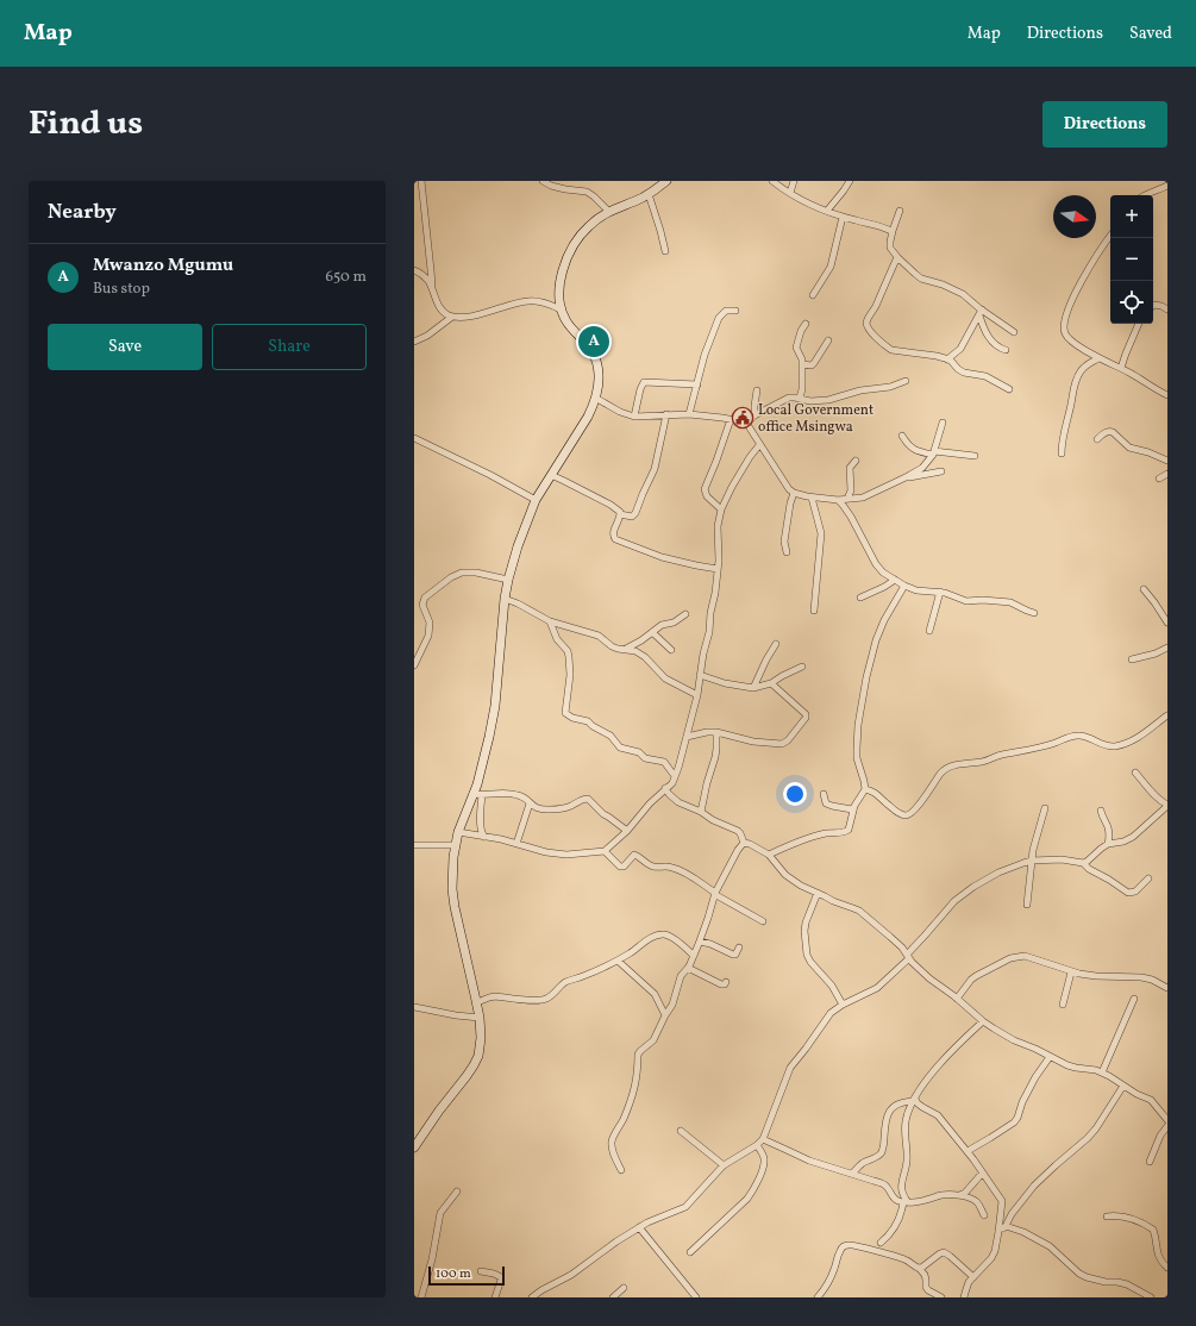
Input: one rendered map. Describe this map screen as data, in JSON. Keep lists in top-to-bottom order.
{
  "places": {
    "public building": ["Local Government office Msingwa"]
  },
  "scale_bar": "100 m",
  "north": "right",
  "page": {
    "header": "Map",
    "nav": ["Map", "Directions", "Saved"],
    "title": "Find us",
    "buttons": [
      "Directions",
      ["Save", "Share"]
    ],
    "heading": "Nearby",
    "map_buttons": ["+", "−"],
    "list": [
      {
        "mark": "A",
        "name": "Mwanzo Mgumu",
        "note": "Bus stop",
        "value": "650 m"
      }
    ],
    "pins": "A",
    "scale": "100 m"
  }
}
